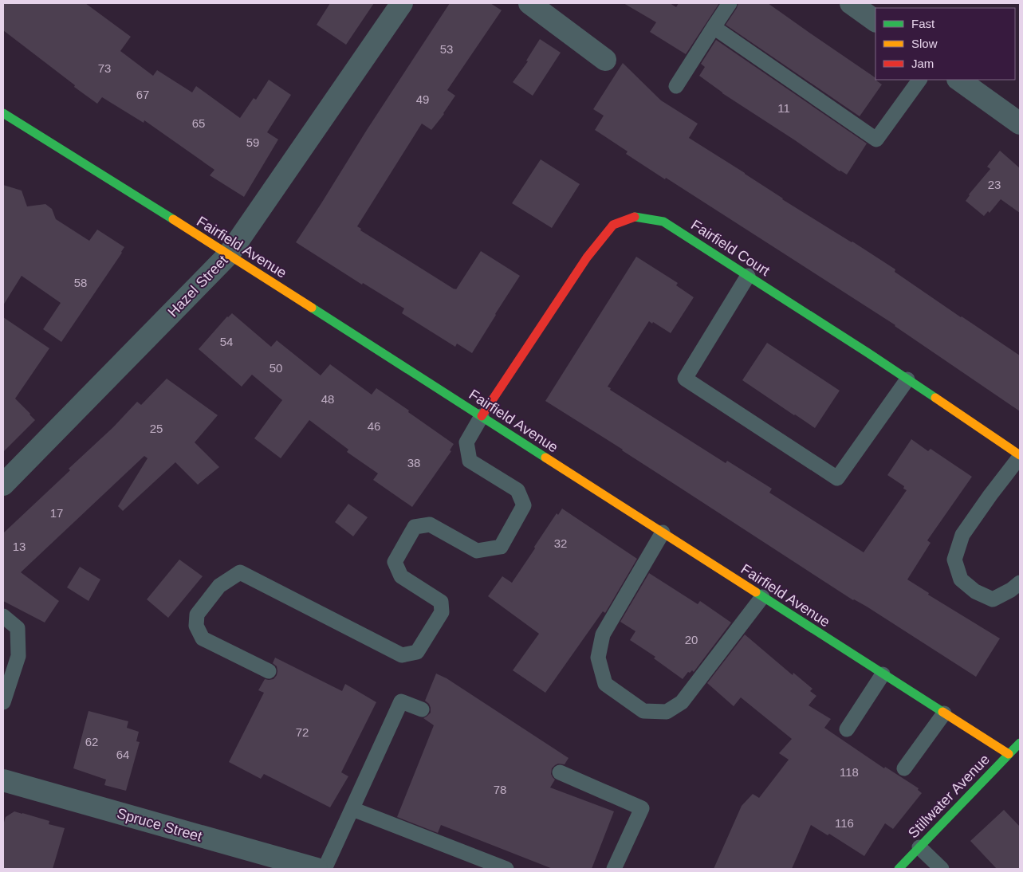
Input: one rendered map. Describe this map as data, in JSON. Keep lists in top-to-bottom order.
{
  "streets": {
    "street": [
      "Fairfield Avenue",
      "Fairfield Court",
      "Hazel Street",
      "Stillwater Avenue",
      "Spruce Street"
    ]
  },
  "crossings": [
    ["Fairfield Avenue", "Fairfield Court"],
    ["Fairfield Avenue", "Hazel Street"],
    ["Fairfield Avenue", "Stillwater Avenue"]
  ],
  "house_numbers": [
    "53",
    "73",
    "67",
    "49",
    "11",
    "65",
    "59",
    "23",
    "58",
    "54",
    "50",
    "48",
    "46",
    "25",
    "38",
    "17",
    "32",
    "13",
    "20",
    "72",
    "62",
    "64",
    "118",
    "78",
    "116"
  ],
  "legend": ["Fast", "Slow", "Jam"]
}
